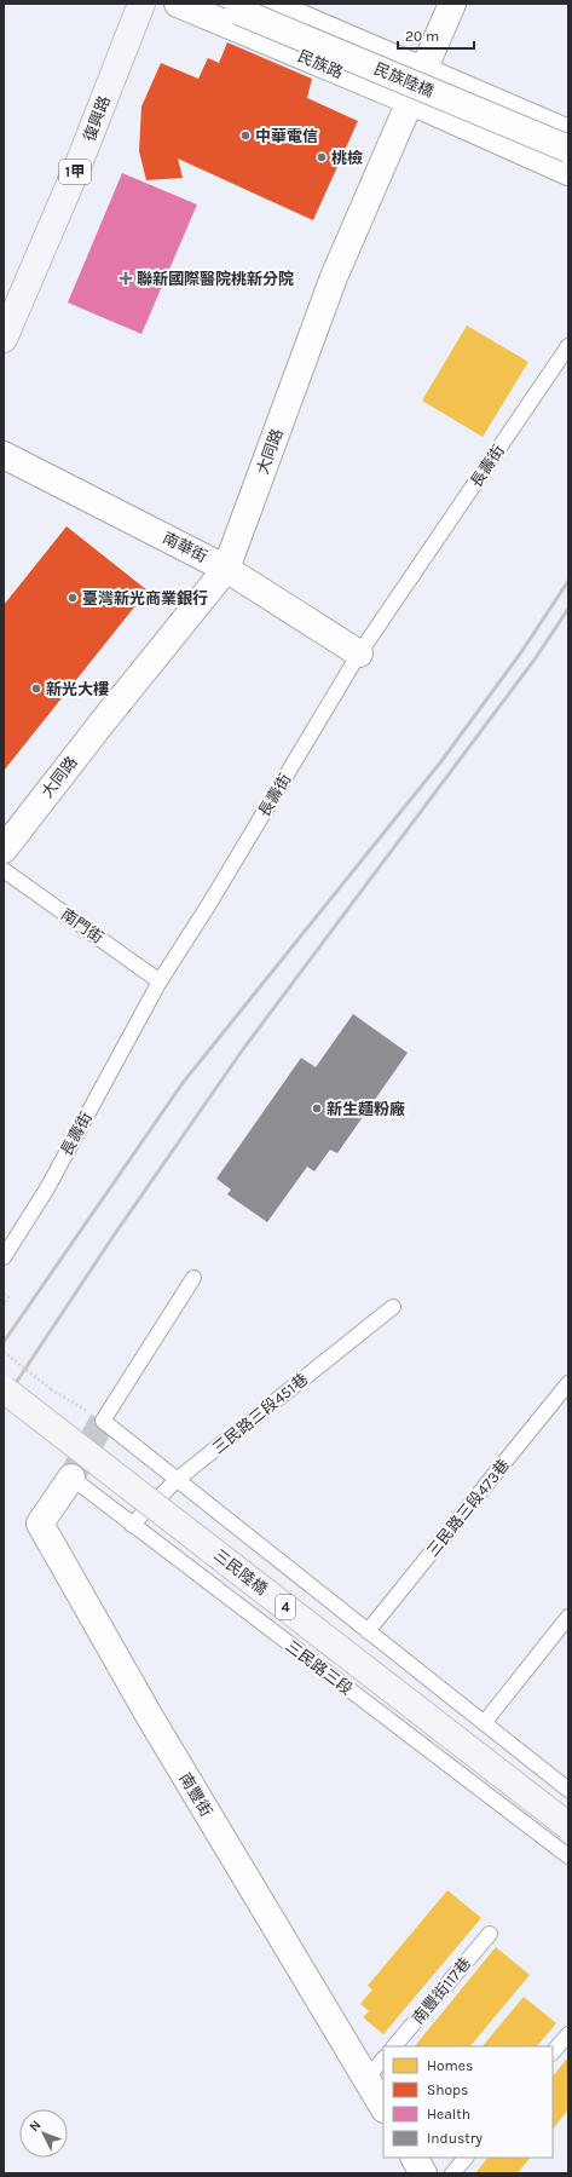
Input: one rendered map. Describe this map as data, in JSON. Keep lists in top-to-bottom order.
{
  "streets": {
    "main road": [
      "復興路",
      "1甲",
      "三民陸橋",
      "4"
    ],
    "street": [
      "民族路",
      "民族陸橋",
      "大同路",
      "南華街",
      "南豐街"
    ],
    "lane": [
      "長壽街",
      "南門街",
      "三民路三段451巷",
      "三民路三段473巷",
      "三民路三段",
      "南豐街117巷"
    ]
  },
  "crossings": [
    ["民族路", "大同路"],
    ["大同路", "南華街"],
    ["長壽街", "南華街"],
    ["長壽街", "南門街"],
    ["三民路三段451巷", "三民路三段"],
    ["三民路三段", "南豐街"]
  ],
  "places": {
    "other": [
      "中華電信",
      "桃檢",
      "臺灣新光商業銀行",
      "新光大樓",
      "新生麵粉廠"
    ],
    "health": ["聯新國際醫院桃新分院"]
  },
  "legend": [
    "Homes",
    "Shops",
    "Health",
    "Industry"
  ],
  "scale_bar": "20 m",
  "north": "top left"
}
